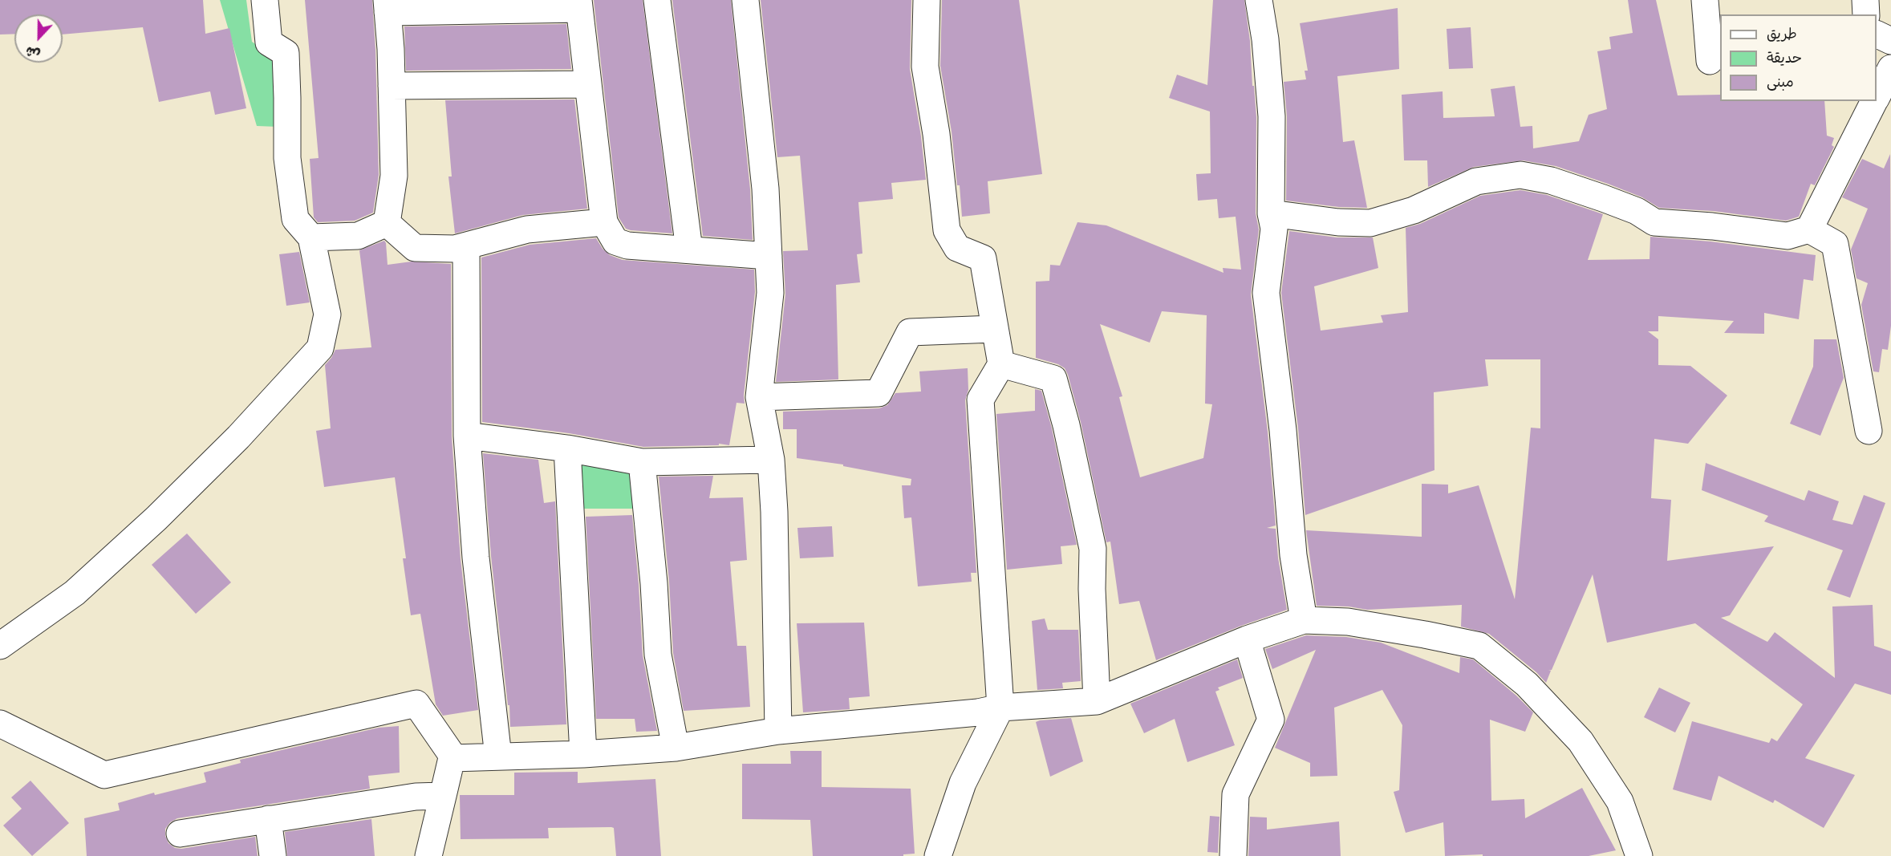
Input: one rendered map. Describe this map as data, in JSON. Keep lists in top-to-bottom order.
{
  "legend": ["طريق", "حديقة", "مبنى"],
  "north": "bottom"
}
